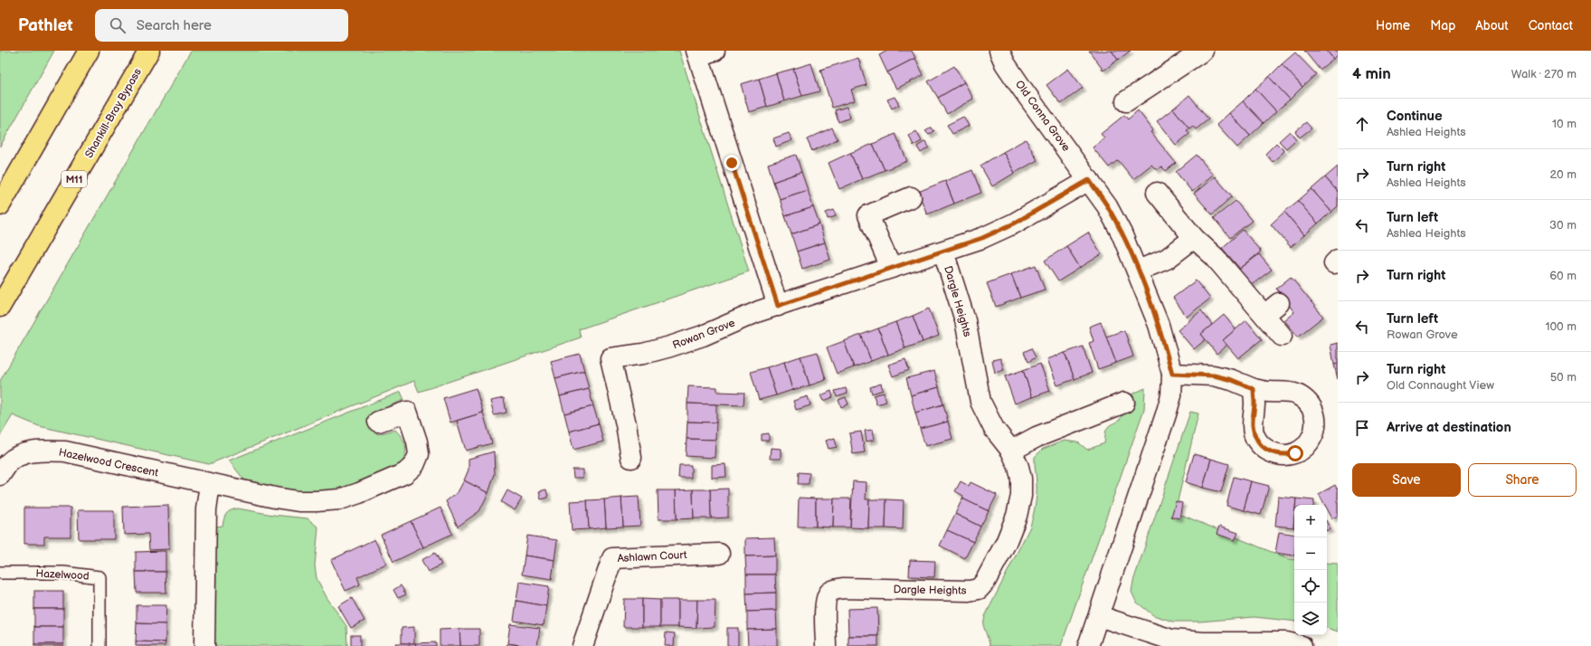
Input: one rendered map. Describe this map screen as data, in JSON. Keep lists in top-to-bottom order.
{
  "streets": {
    "highway": ["Shankill-Bray Bypass", "M11"],
    "street": [
      "Old Conna Grove",
      "Dargle Heights",
      "Rowan Grove",
      "Hazelwood Crescent",
      "Ashlawn Court"
    ],
    "lane": ["Hazelwood"]
  },
  "crossings": [
    ["Old Conna Grove", "Rowan Grove"],
    ["Dargle Heights", "Rowan Grove"]
  ],
  "page": {
    "header": "Pathlet",
    "search": "Search here",
    "nav": [
      "Home",
      "Map",
      "About",
      "Contact"
    ],
    "heading": ["4 min", "Walk · 270 m"],
    "list": [
      ["Continue", "Ashlea Heights", "10 m"],
      ["Turn right", "Ashlea Heights", "20 m"],
      ["Turn left", "Ashlea Heights", "30 m"],
      ["Turn right", "60 m"],
      ["Turn left", "Rowan Grove", "100 m"],
      ["Turn right", "Old Connaught View", "50 m"],
      "Arrive at destination"
    ],
    "buttons": ["Save", "Share"],
    "map_buttons": ["+", "−"]
  }
}
